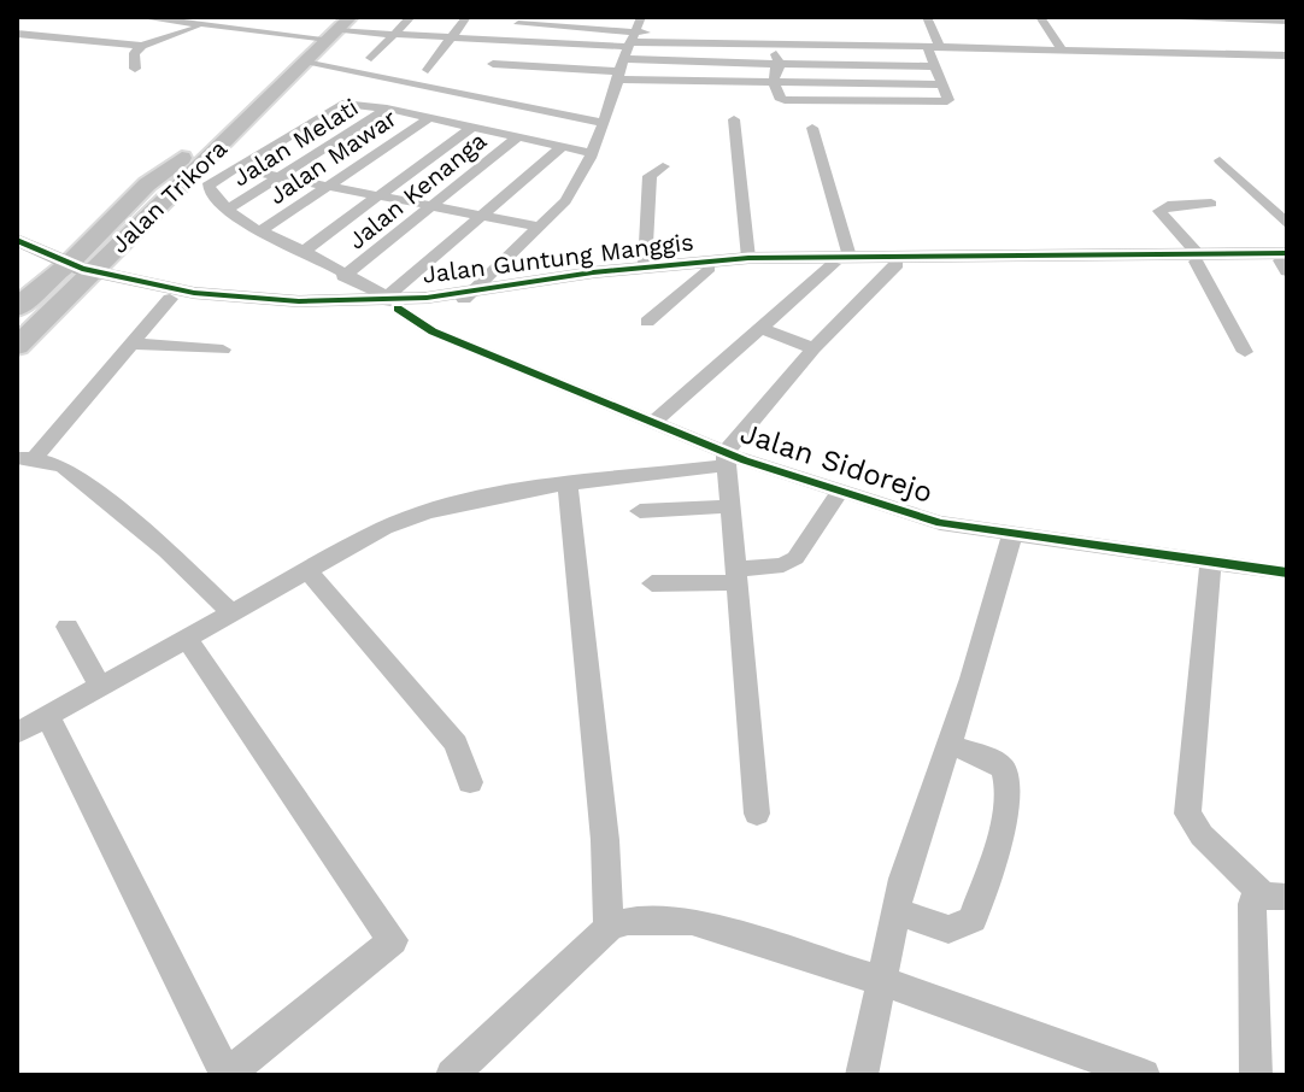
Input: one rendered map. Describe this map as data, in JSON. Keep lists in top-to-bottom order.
{
  "streets": {
    "main road": ["Jalan Trikora"],
    "street": [
      "Jalan Melati",
      "Jalan Mawar",
      "Jalan Kenanga",
      "Jalan Guntung Manggis",
      "Jalan Sidorejo"
    ]
  },
  "crossings": [
    ["Jalan Melati", "Jalan Sidorejo"],
    ["Jalan Mawar", "Jalan Sidorejo"],
    ["Jalan Kenanga", "Jalan Sidorejo"],
    ["Jalan Trikora", "Jalan Guntung Manggis"],
    ["Jalan Guntung Manggis", "Jalan Sidorejo"]
  ]
}
